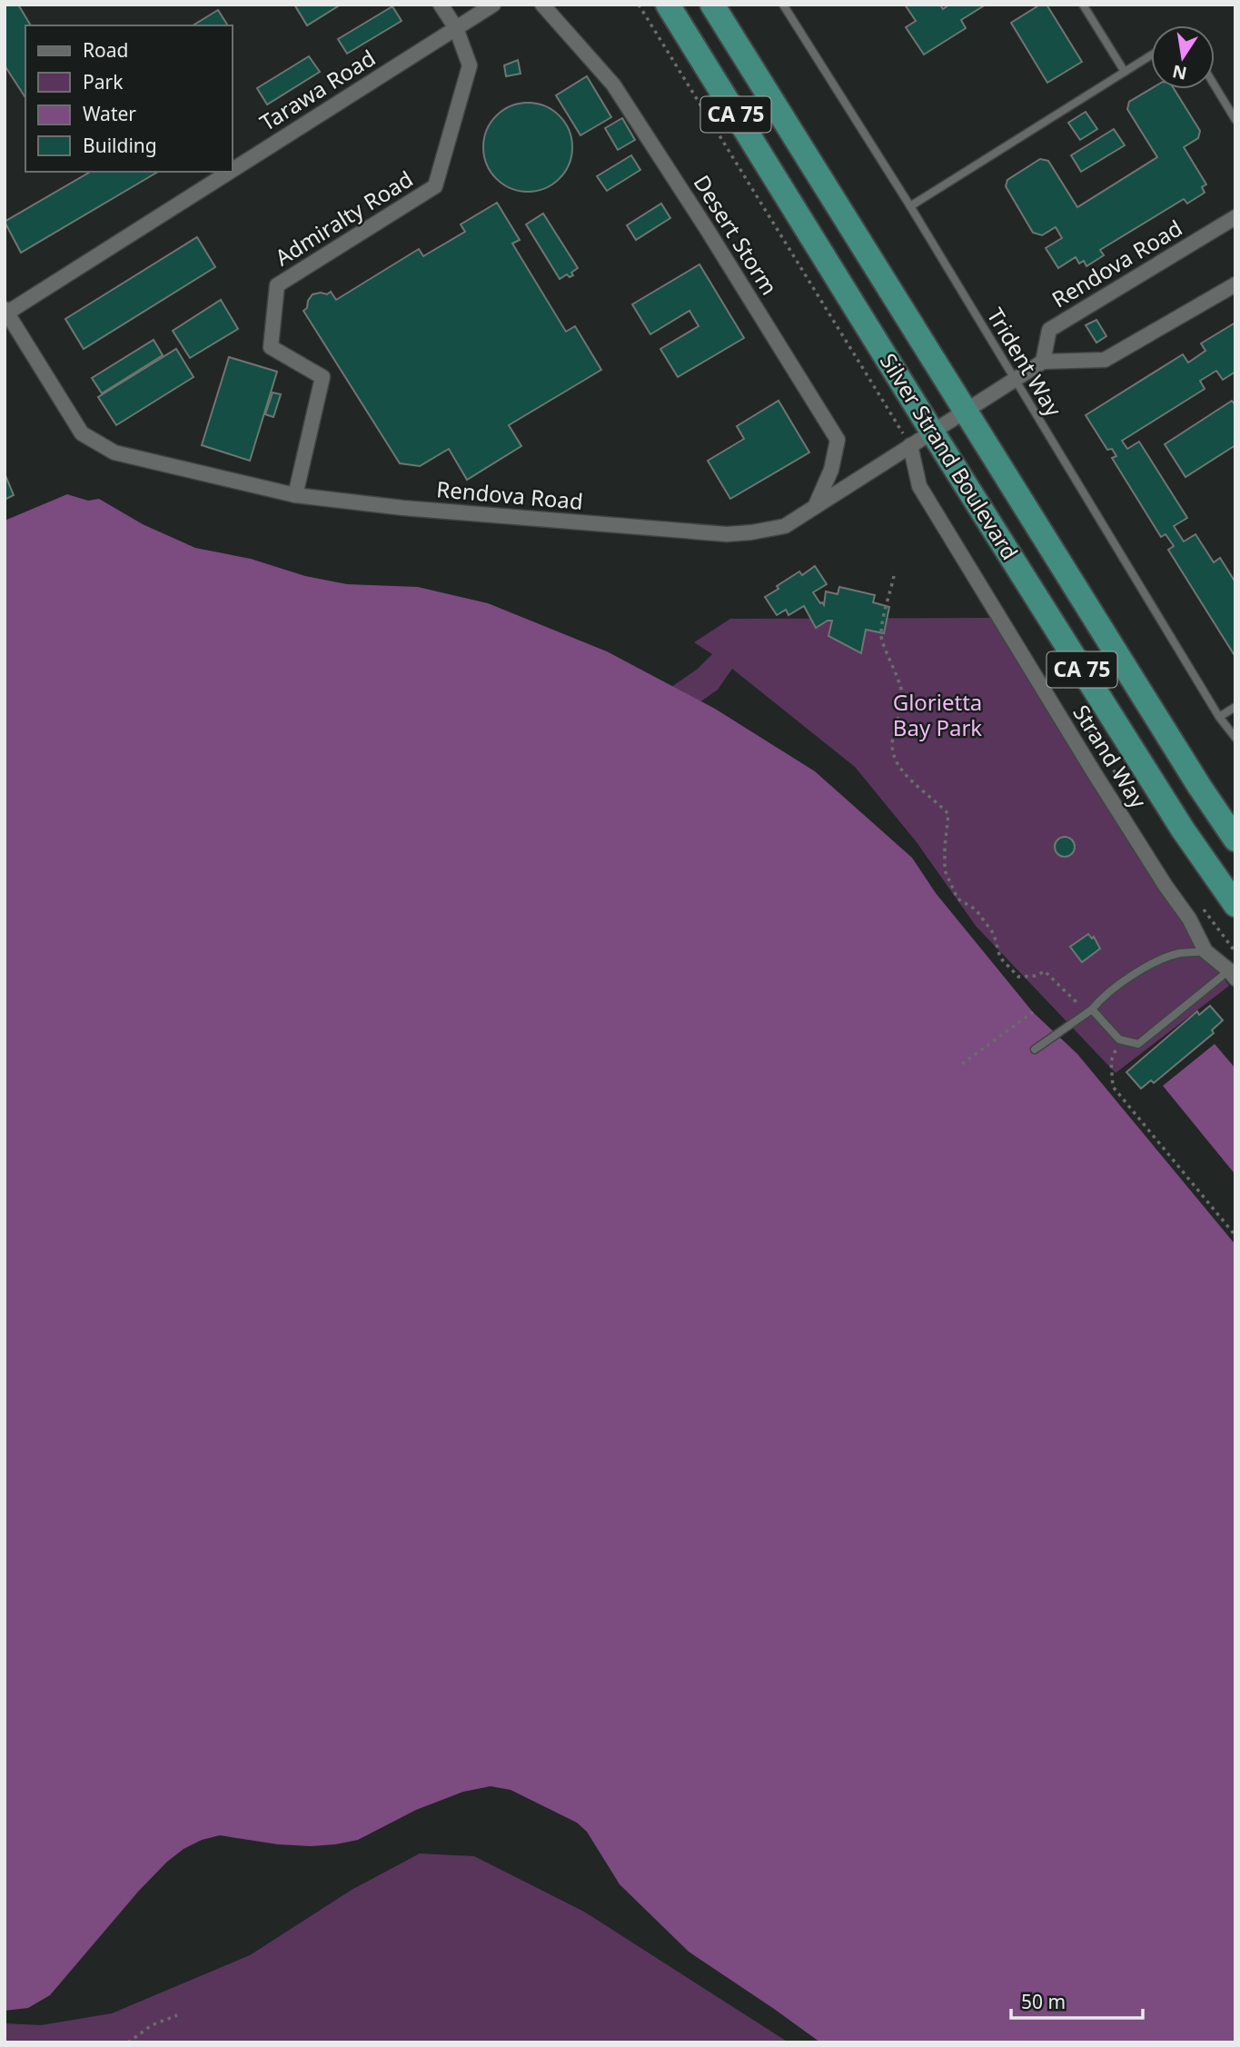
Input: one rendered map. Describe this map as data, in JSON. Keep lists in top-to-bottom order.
{
  "streets": {
    "highway": ["CA 75", "Silver Strand Boulevard"],
    "street": [
      "Tarawa Road",
      "Admiralty Road",
      "Desert Storm",
      "Rendova Road",
      "Strand Way"
    ],
    "lane": ["Trident Way"]
  },
  "crossings": [
    ["Tarawa Road", "Admiralty Road"],
    ["Tarawa Road", "Rendova Road"],
    ["Admiralty Road", "Rendova Road"],
    ["Desert Storm", "Rendova Road"],
    ["Rendova Road", "Trident Way"],
    ["Rendova Road", "Silver Strand Boulevard"],
    ["Rendova Road", "Strand Way"]
  ],
  "parks": ["Glorietta Bay Park"],
  "legend": [
    "Road",
    "Park",
    "Water",
    "Building"
  ],
  "scale_bar": "50 m",
  "north": "bottom"
}
